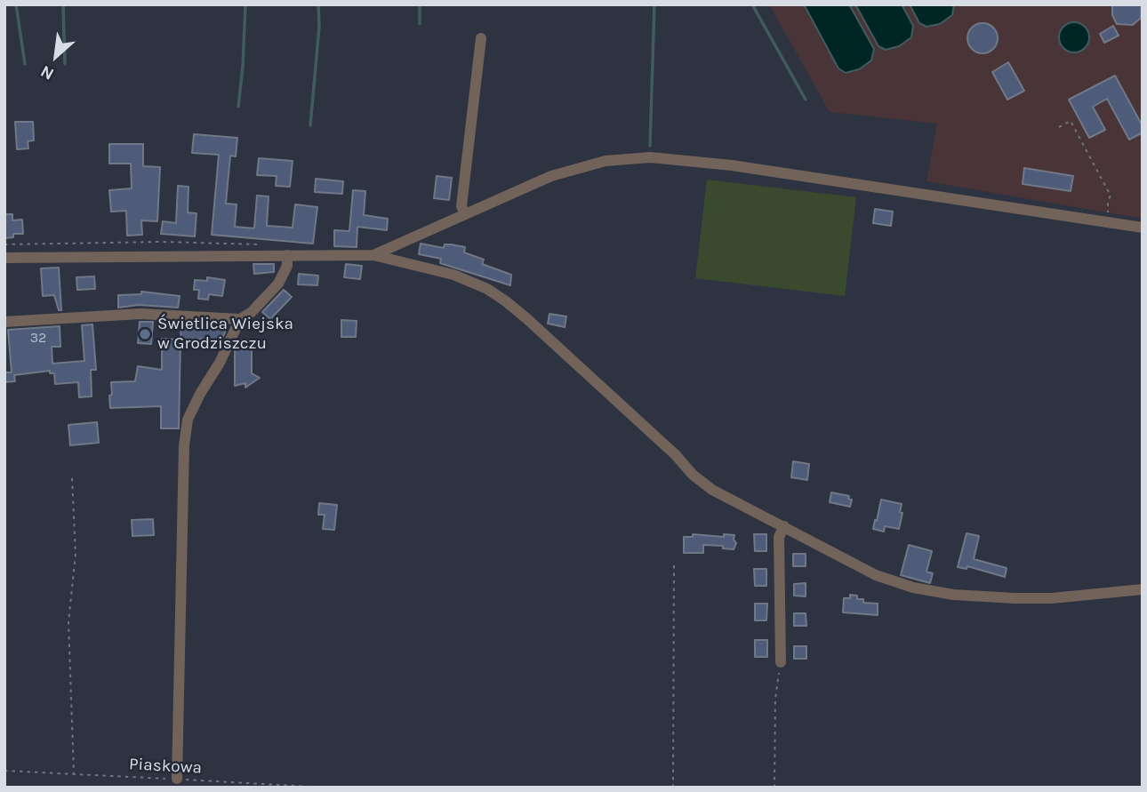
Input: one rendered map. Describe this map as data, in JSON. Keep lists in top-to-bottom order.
{
  "streets": {
    "path": ["Piaskowa"]
  },
  "places": ["Świetlica Wiejska w Grodziszczu"],
  "house_numbers": ["32"],
  "north": "bottom left"
}
